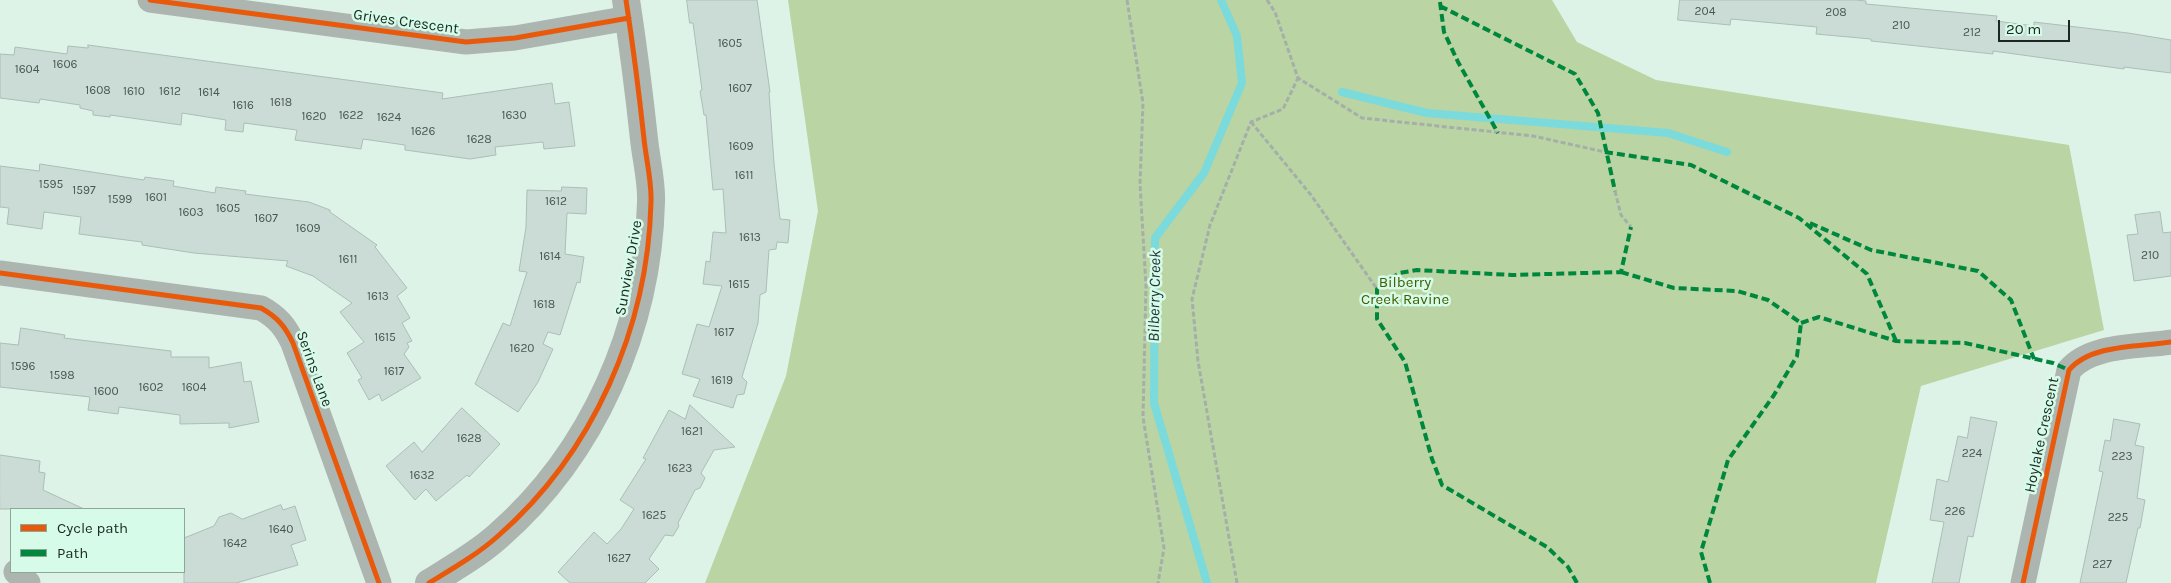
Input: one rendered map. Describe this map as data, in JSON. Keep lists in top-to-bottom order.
{
  "streets": {
    "street": [
      "Grives Crescent",
      "Sunview Drive",
      "Serins Lane",
      "Hoylake Crescent"
    ]
  },
  "crossings": [
    ["Grives Crescent", "Sunview Drive"]
  ],
  "water": ["Bilberry Creek"],
  "parks": ["Bilberry Creek Ravine"],
  "house_numbers": [
    "204",
    "208",
    "210",
    "212",
    "1605",
    "1606",
    "1604",
    "1607",
    "1608",
    "1610",
    "1612",
    "1614",
    "1618",
    "1616",
    "1622",
    "1630",
    "1620",
    "1624",
    "1626",
    "1628",
    "1609",
    "1611",
    "1595",
    "1597",
    "1601",
    "1599",
    "1612",
    "1605",
    "1603",
    "1607",
    "1609",
    "1613",
    "210",
    "1614",
    "1611",
    "1615",
    "1613",
    "1618",
    "1617",
    "1615",
    "1620",
    "1596",
    "1617",
    "1598",
    "1619",
    "1602",
    "1604",
    "1600",
    "1621",
    "1628",
    "224",
    "223",
    "1623",
    "1632",
    "226",
    "1625",
    "225",
    "1640",
    "1642",
    "1627",
    "227"
  ],
  "legend": ["Cycle path", "Path"],
  "scale_bar": "20 m"
}
